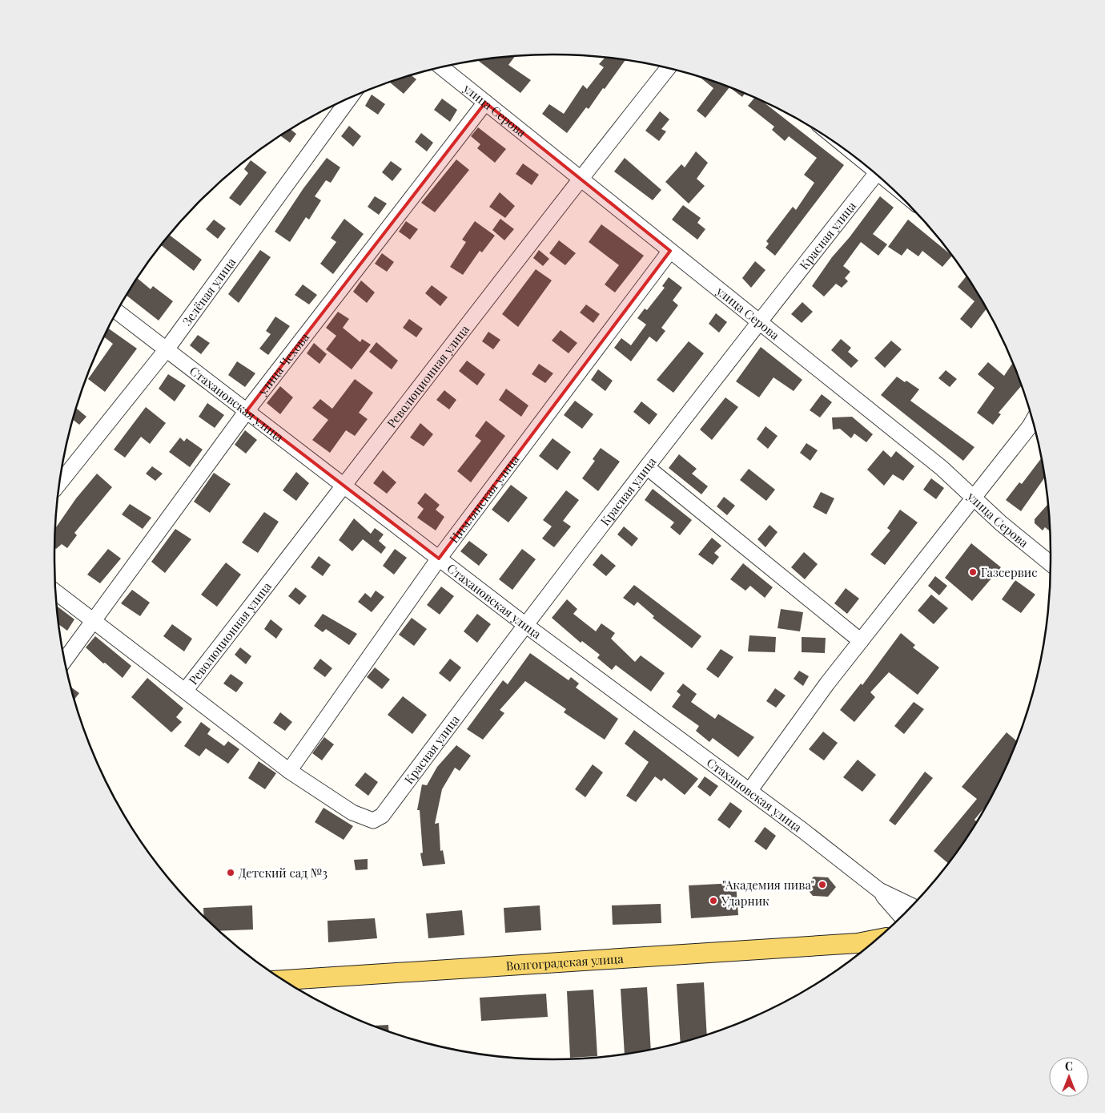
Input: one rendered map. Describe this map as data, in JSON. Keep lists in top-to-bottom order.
{
  "streets": {
    "main road": ["Волгоградская улица"],
    "street": [
      "улица Серова",
      "Красная улица",
      "Зелёная улица",
      "улица Чехова",
      "Революционная улица",
      "Стахановская улица",
      "Цимлянская улица"
    ]
  },
  "crossings": [
    ["улица Серова", "Красная улица"],
    ["улица Серова", "улица Чехова"],
    ["улица Серова", "Революционная улица"],
    ["улица Серова", "Цимлянская улица"],
    ["Красная улица", "Стахановская улица"],
    ["Красная улица", "Цимлянская улица"],
    ["Зелёная улица", "Стахановская улица"],
    ["улица Чехова", "Стахановская улица"],
    ["Революционная улица", "Стахановская улица"],
    ["Стахановская улица", "Цимлянская улица"]
  ],
  "places": [
    "Газсервис",
    "Детский сад №3",
    "\"Академия пива\"",
    "Ударник"
  ],
  "north": "top"
}
